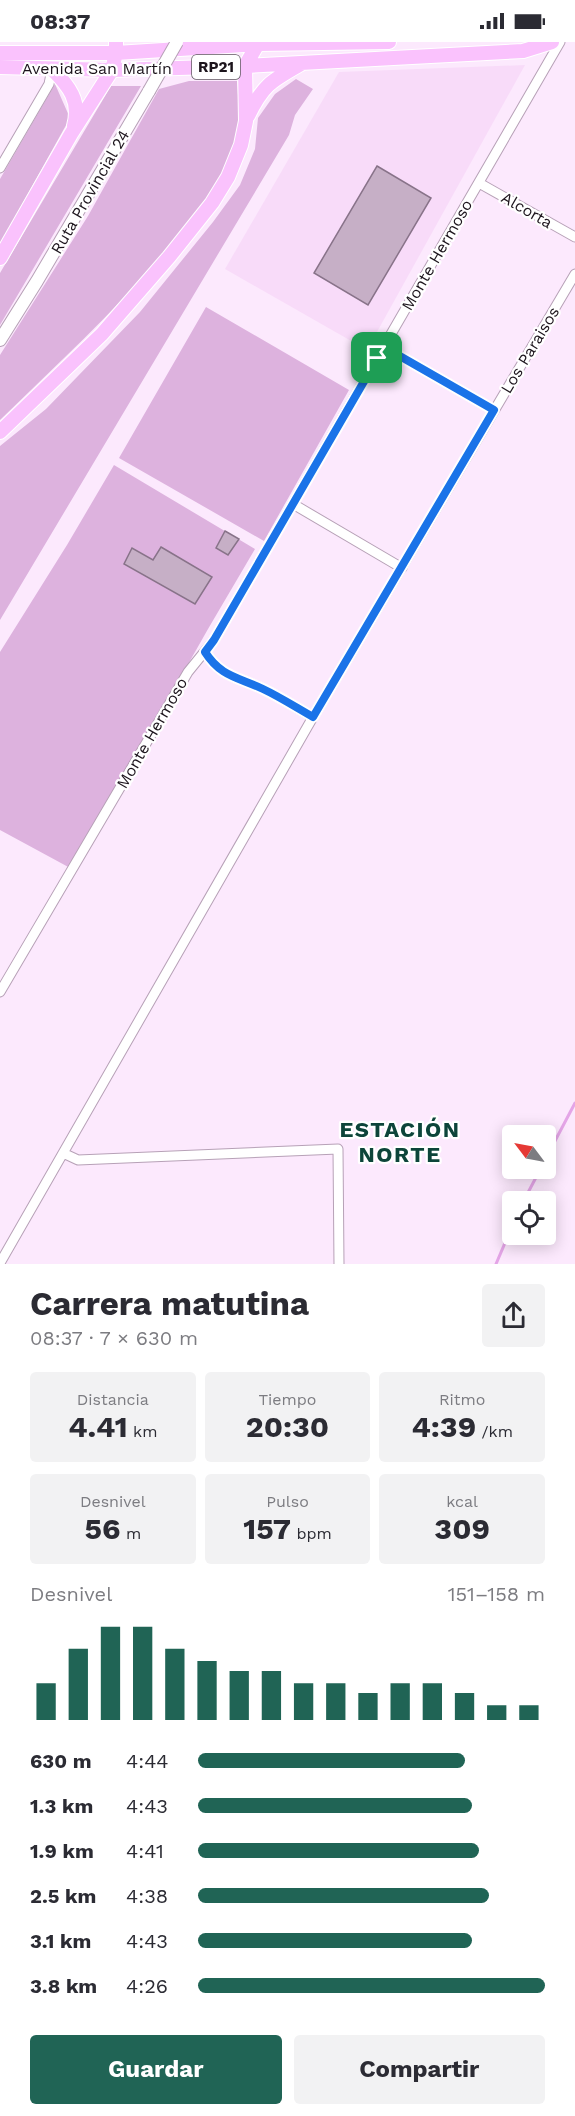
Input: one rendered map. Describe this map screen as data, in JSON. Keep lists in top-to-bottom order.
{
  "streets": {
    "main road": ["RP21", "Avenida San Martín", "Ruta Provincial 24"],
    "street": ["Alcorta", "Monte Hermoso", "Los Paraisos"]
  },
  "crossings": [
    ["Alcorta", "Monte Hermoso"]
  ],
  "districts": ["ESTACIÓN NORTE"],
  "north": "top left",
  "page": {
    "status": "08:37",
    "heading": ["Carrera matutina", "08:37 · 7 × 630 m"],
    "stats": [
      ["Distancia", "4.41 km"],
      ["Tiempo", "20:30"],
      ["Ritmo", "4:39 /km"],
      ["Desnivel", "56 m"],
      ["Pulso", "157 bpm"],
      ["kcal", "309"]
    ],
    "chart": ["Desnivel", "151–158 m"],
    "list": [
      {
        "name": "630 m",
        "note": "4:44"
      },
      {
        "name": "1.3 km",
        "note": "4:43"
      },
      {
        "name": "1.9 km",
        "note": "4:41"
      },
      {
        "name": "2.5 km",
        "note": "4:38"
      },
      {
        "name": "3.1 km",
        "note": "4:43"
      },
      {
        "name": "3.8 km",
        "note": "4:26"
      }
    ],
    "buttons": ["Guardar", "Compartir"]
  }
}
